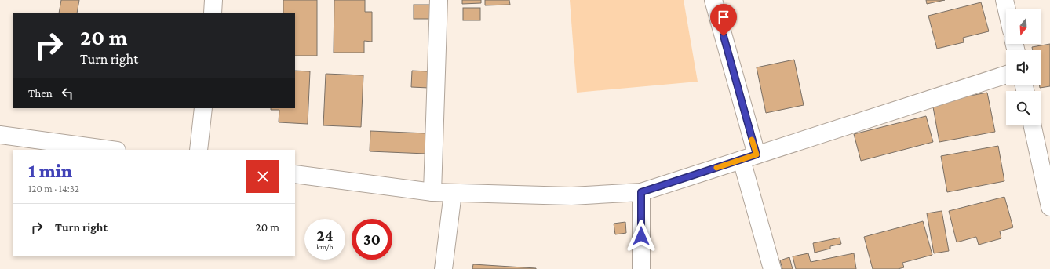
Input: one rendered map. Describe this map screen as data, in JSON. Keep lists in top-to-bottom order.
{
  "north": "bottom",
  "page": {
    "turn": ["20 m", "Turn right"],
    "then": "Then",
    "heading": ["1 min", "120 m · 14:32"],
    "list": [
      {
        "name": "Turn right",
        "value": "20 m"
      }
    ],
    "speed": "24 km/h",
    "limit": "30"
  }
}
